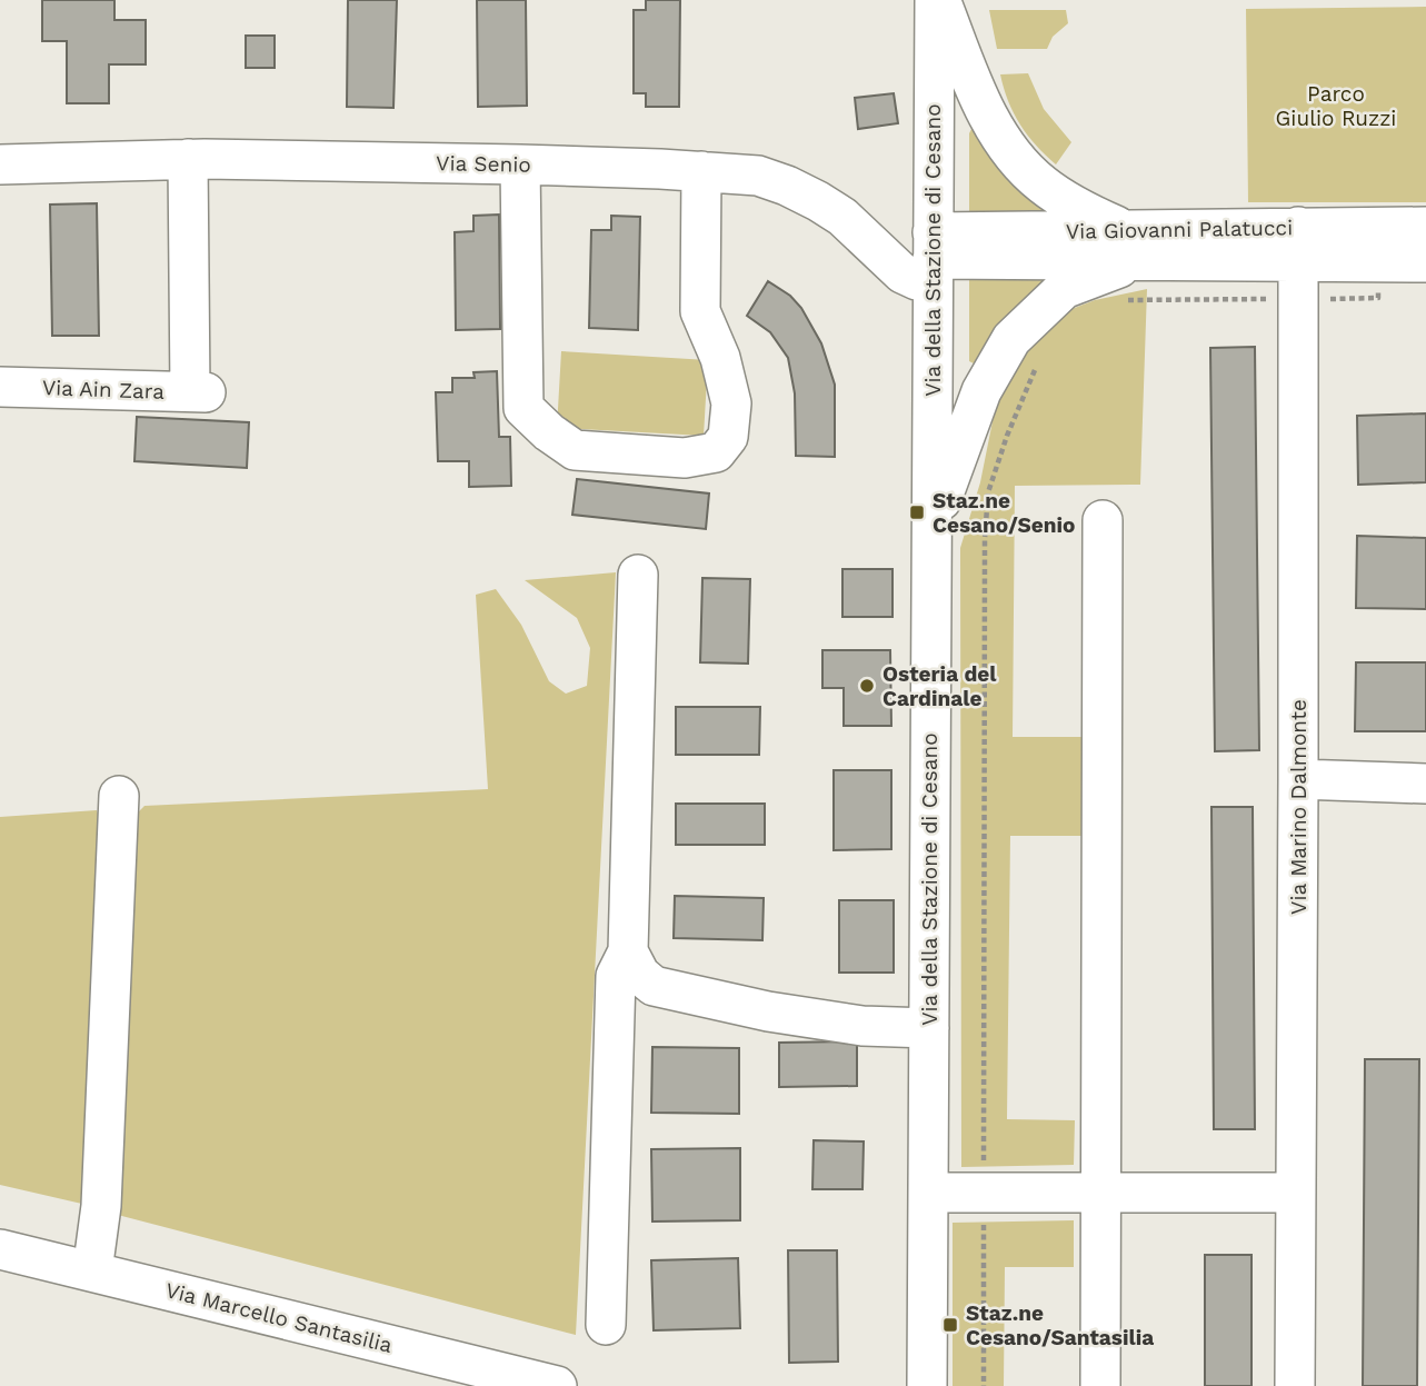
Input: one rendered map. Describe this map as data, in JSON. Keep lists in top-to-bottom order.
{
  "streets": {
    "street": [
      "Via Senio",
      "Via Giovanni Palatucci",
      "Via della Stazione di Cesano",
      "Via Ain Zara",
      "Via Marino Dalmonte",
      "Via Marcello Santasilia"
    ]
  },
  "crossings": [
    ["Via Senio", "Via Giovanni Palatucci"],
    ["Via Senio", "Via della Stazione di Cesano"],
    ["Via Senio", "Via Ain Zara"],
    ["Via Giovanni Palatucci", "Via della Stazione di Cesano"],
    ["Via Giovanni Palatucci", "Via Marino Dalmonte"]
  ],
  "parks": ["Parco Giulio Ruzzi"],
  "places": {
    "transit": ["Staz.ne Cesano/Senio", "Staz.ne Cesano/Santasilia"],
    "other": ["Osteria del Cardinale"]
  }
}
